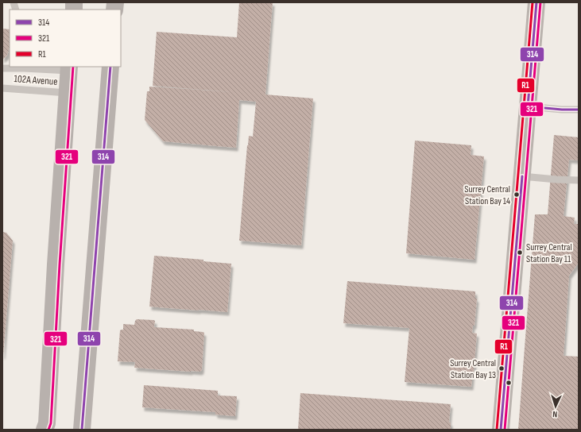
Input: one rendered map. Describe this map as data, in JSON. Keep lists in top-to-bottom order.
{
  "streets": {
    "lane": ["102A Avenue"]
  },
  "places": ["Surrey Central Station Bay 14", "Surrey Central Station Bay 11", "Surrey Central Station Bay 13"],
  "lines": ["transit line 314", "transit line 321", "transit line R1"],
  "legend": ["314", "321", "R1"],
  "north": "bottom"
}
